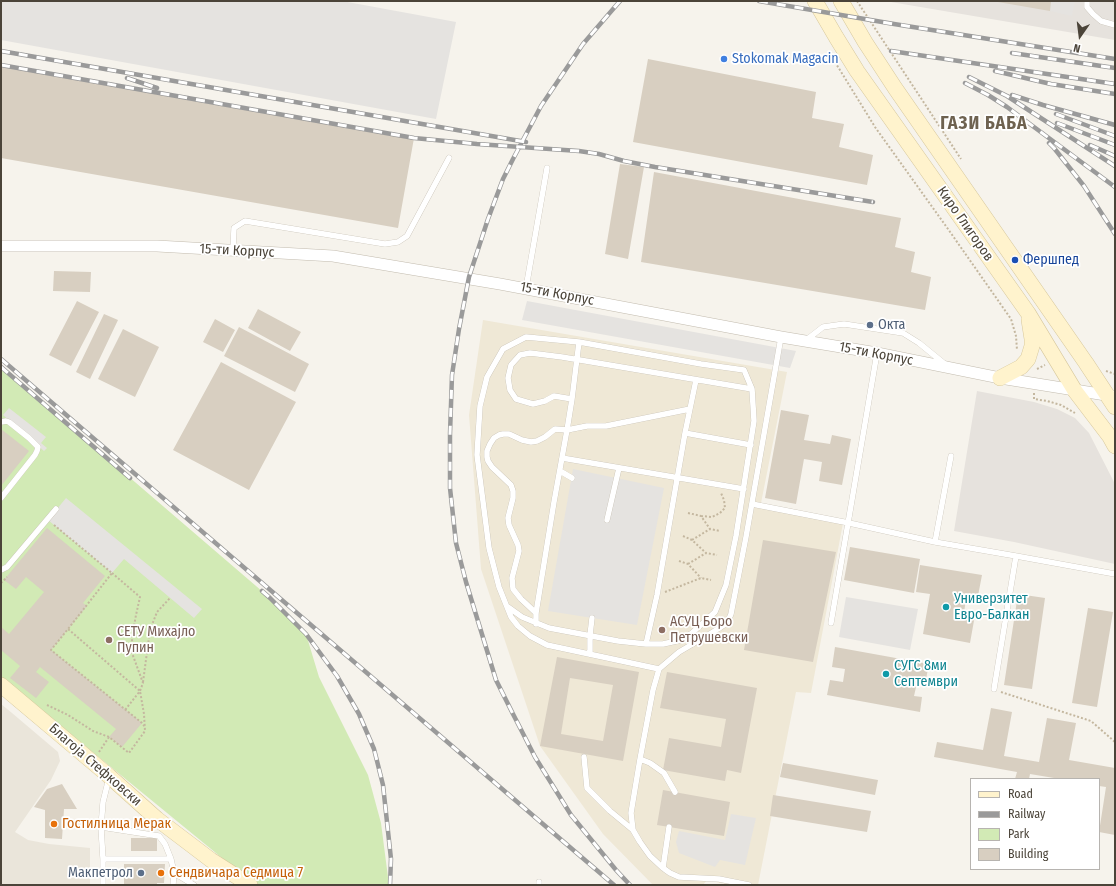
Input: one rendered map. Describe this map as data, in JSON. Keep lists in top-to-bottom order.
{
  "streets": {
    "street": ["Киро Глигоров", "15-ти Корпус", "Благоја Стефковски"]
  },
  "crossings": [
    ["Киро Глигоров", "15-ти Корпус"]
  ],
  "districts": ["ГАЗИ БАБА"],
  "places": [
    "Stokomak Magacin",
    "Фершпед",
    "Окта",
    "Универзитет Евро-Балкан",
    "АСУЦ Боро Петрушевски",
    "СЕТУ Михајло Пупин",
    "СУГС 8ми Септември",
    "Гостилница Мерак",
    "Макпетрол",
    "Сендвичара Седмица 7"
  ],
  "legend": [
    "Road",
    "Railway",
    "Park",
    "Building"
  ],
  "north": "bottom"
}
